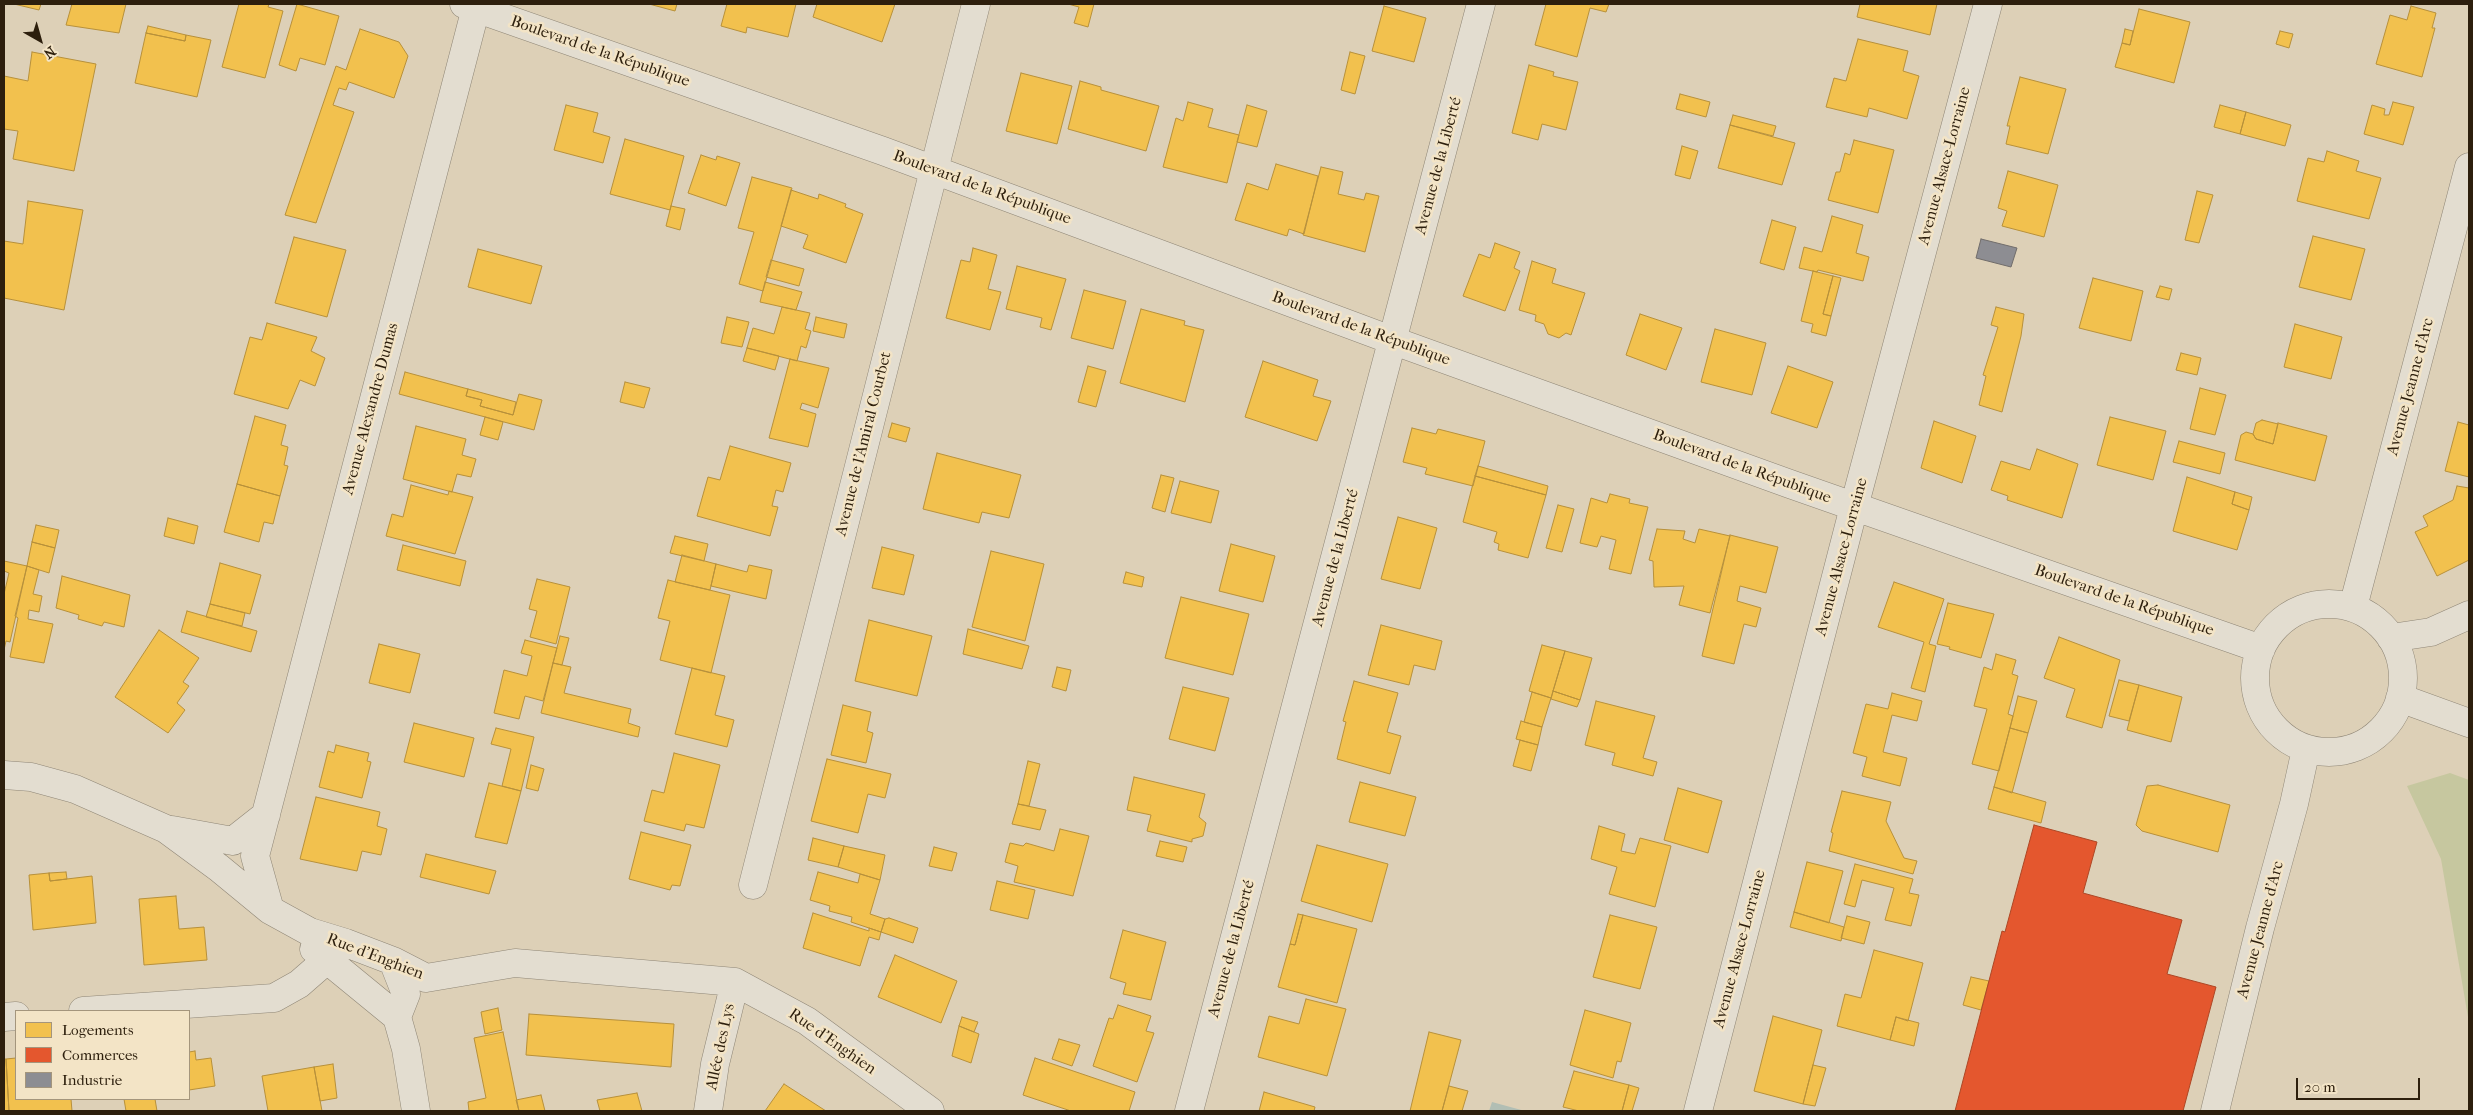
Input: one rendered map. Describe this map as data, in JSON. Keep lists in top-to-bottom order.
{
  "streets": {
    "street": [
      "Boulevard de la République",
      "Avenue de la Liberté",
      "Avenue Alsace-Lorraine",
      "Avenue Jeanne d'Arc",
      "Avenue Alexandre Dumas",
      "Avenue de l'Amiral Courbet",
      "Rue d'Enghien",
      "Allée des Lys"
    ]
  },
  "crossings": [
    ["Boulevard de la République", "Avenue de la Liberté"],
    ["Boulevard de la République", "Avenue Alsace-Lorraine"],
    ["Boulevard de la République", "Avenue Jeanne d'Arc"],
    ["Boulevard de la République", "Avenue Alexandre Dumas"],
    ["Boulevard de la République", "Avenue de l'Amiral Courbet"],
    ["Avenue Alexandre Dumas", "Rue d'Enghien"],
    ["Rue d'Enghien", "Allée des Lys"]
  ],
  "legend": ["Logements", "Commerces", "Industrie"],
  "scale_bar": "20 m",
  "north": "bottom right"
}
